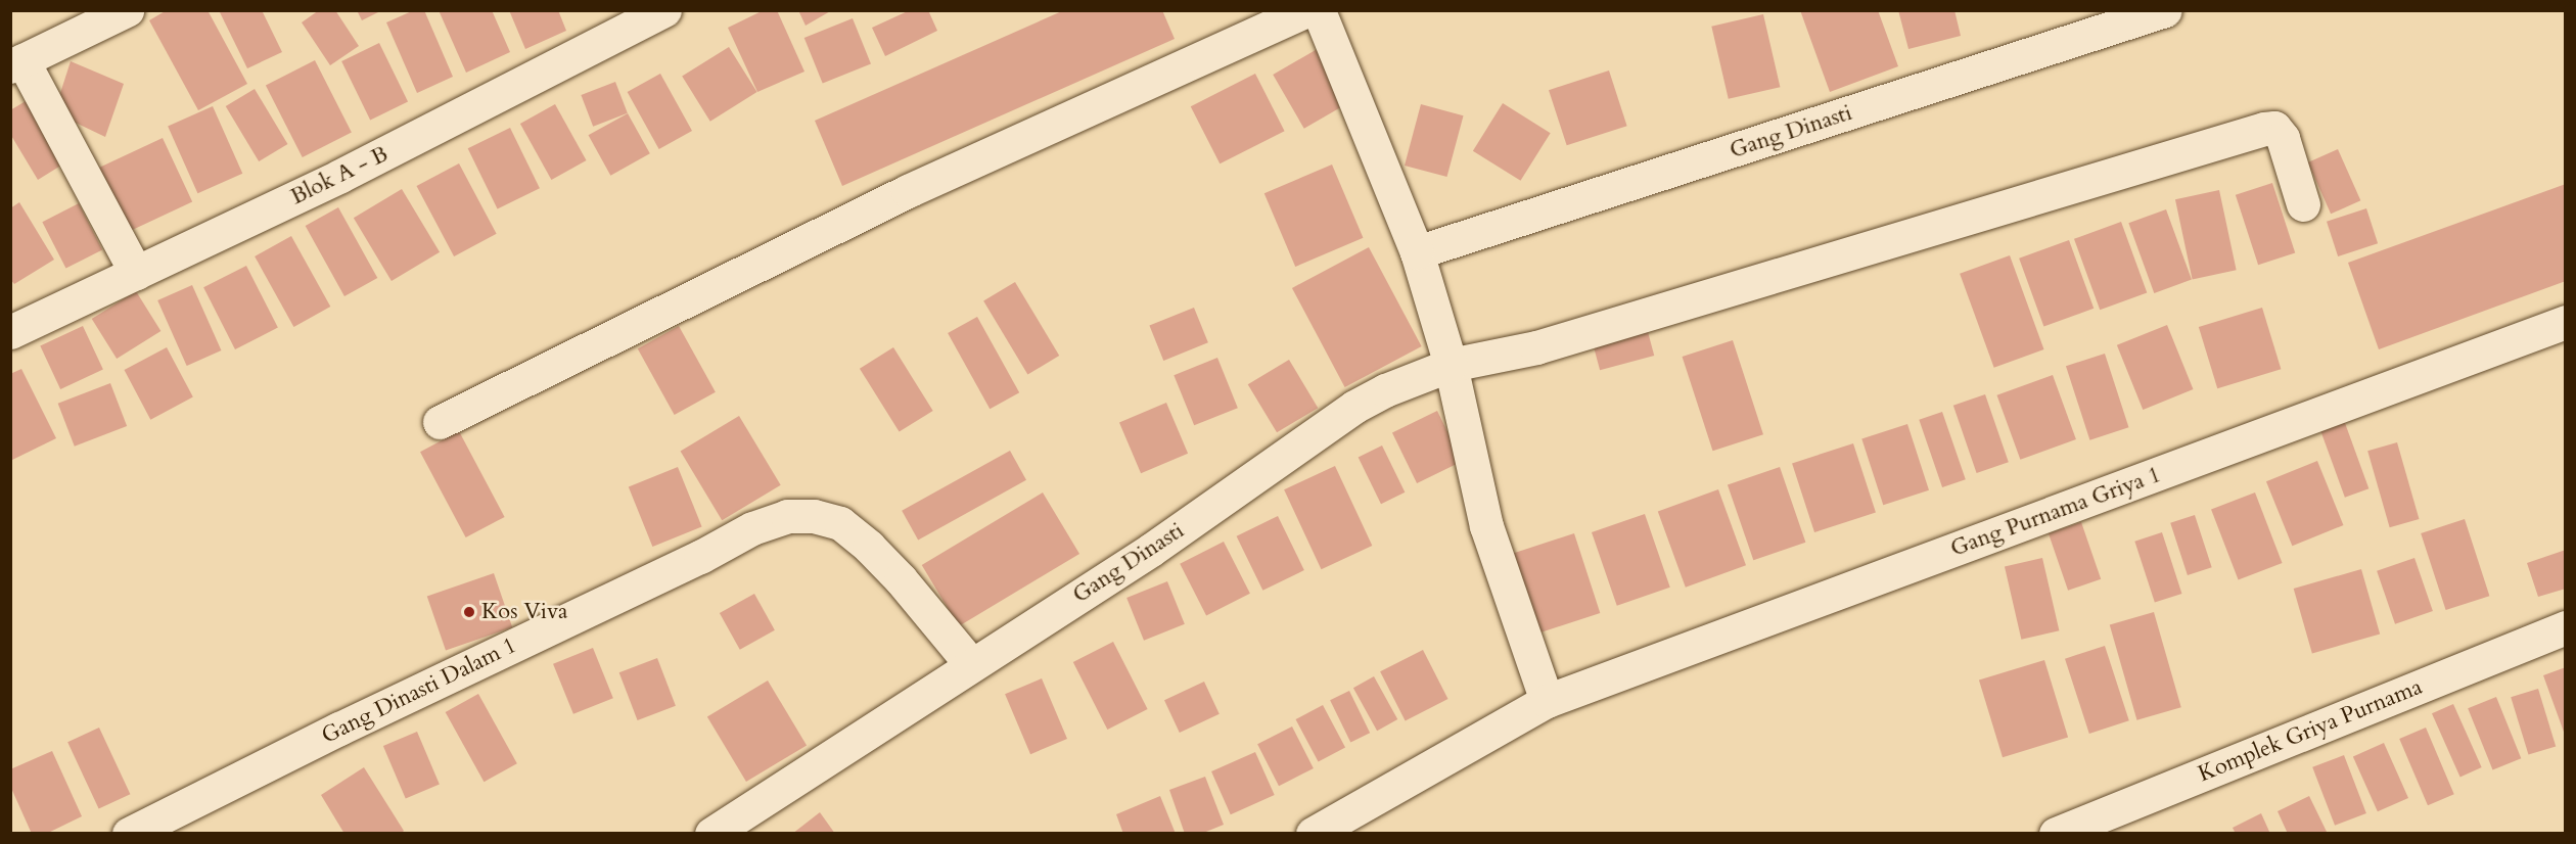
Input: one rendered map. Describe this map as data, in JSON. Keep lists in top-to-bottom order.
{
  "streets": {
    "street": [
      "Gang Dinasti",
      "Blok A - B",
      "Gang Purnama Griya 1",
      "Gang Dinasti Dalam 1",
      "Komplek Griya Purnama"
    ]
  },
  "crossings": [
    ["Gang Dinasti", "Gang Dinasti Dalam 1"]
  ],
  "places": ["Kos Viva"]
}
